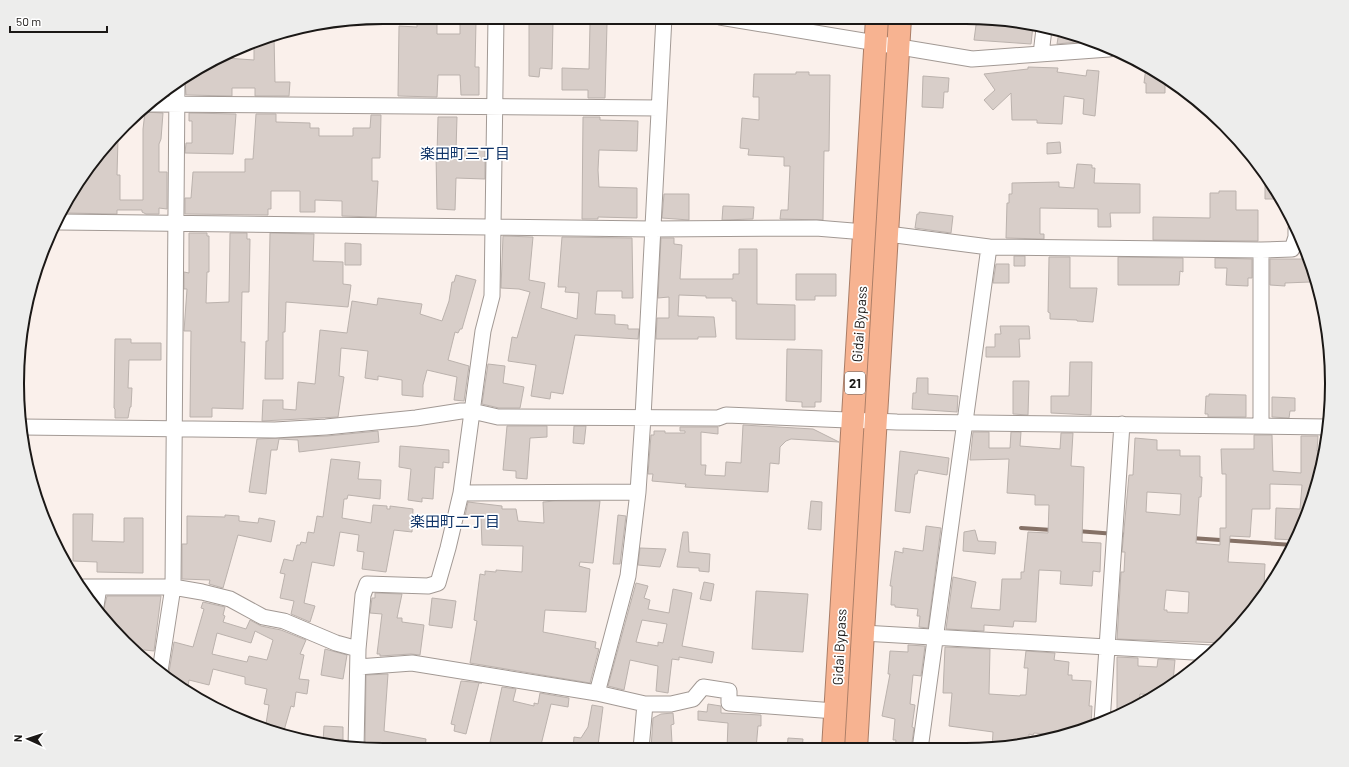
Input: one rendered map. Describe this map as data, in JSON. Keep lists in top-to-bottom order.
{
  "streets": {
    "highway": ["Gidai Bypass", "21"]
  },
  "districts": ["楽田町三丁目", "楽田町二丁目"],
  "scale_bar": "50 m",
  "north": "left"
}
